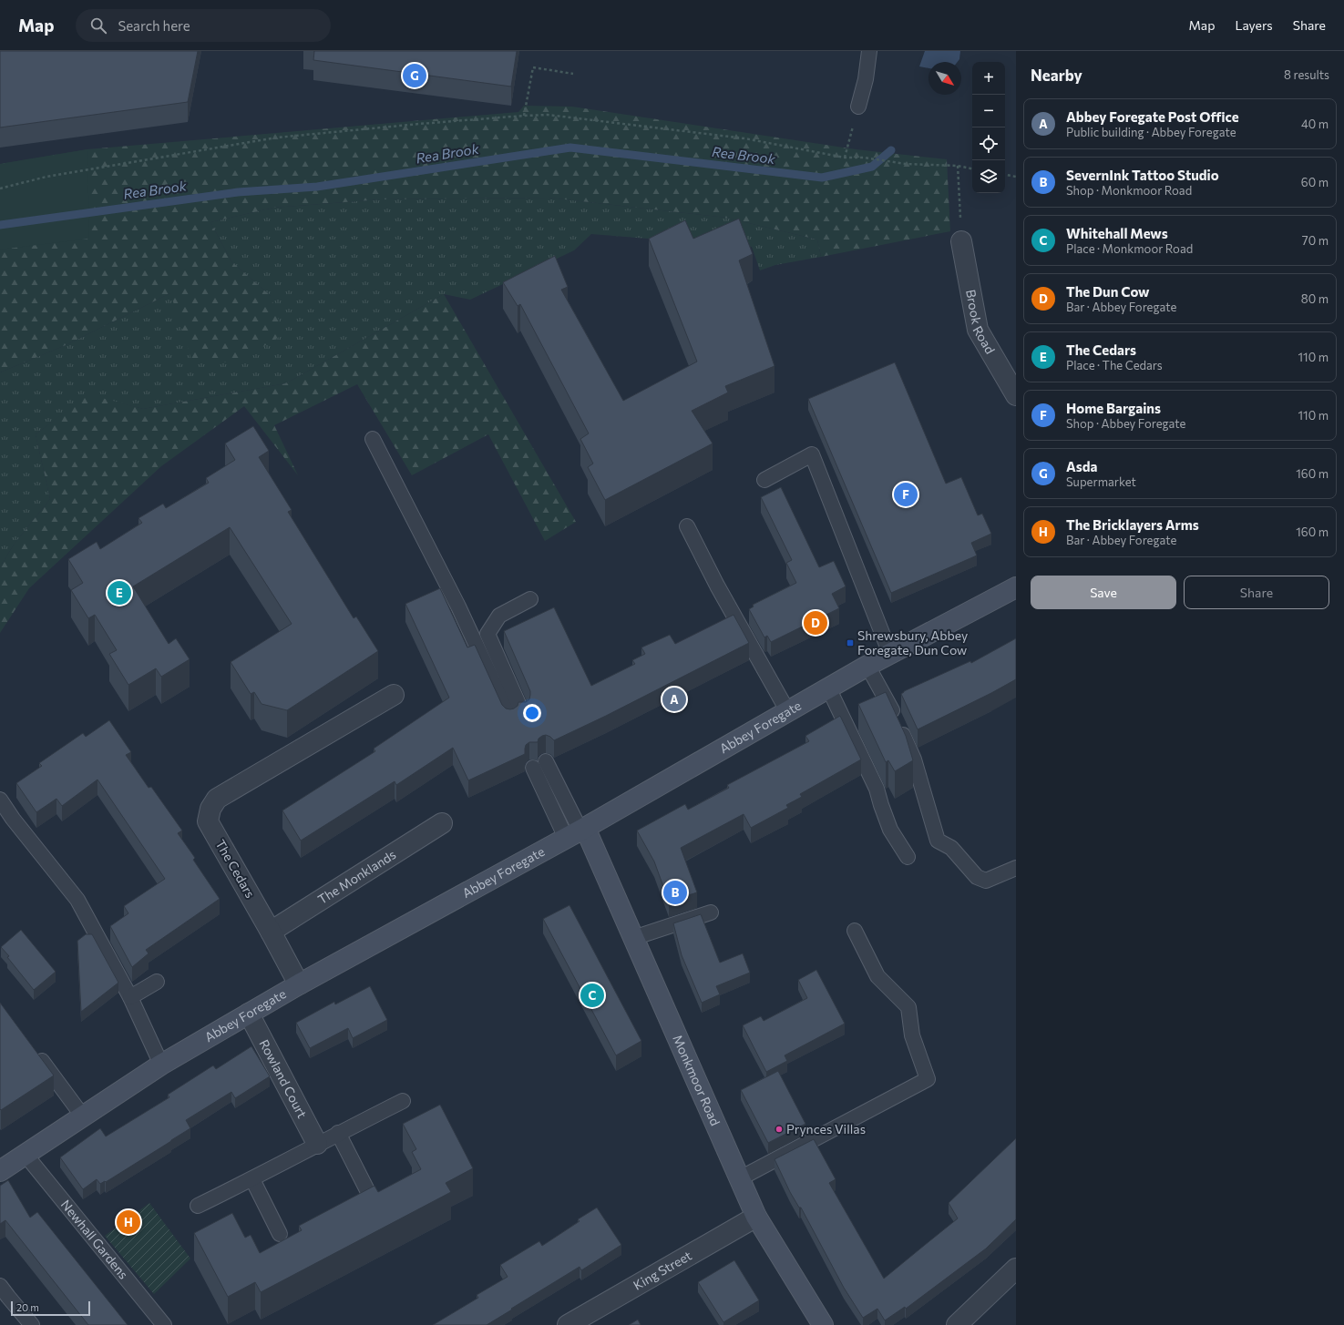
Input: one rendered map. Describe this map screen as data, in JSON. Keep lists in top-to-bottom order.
{
  "streets": {
    "street": [
      "Brook Road",
      "Abbey Foregate",
      "The Cedars",
      "The Monklands",
      "Rowland Court",
      "Monkmoor Road",
      "King Street"
    ],
    "lane": ["Newhall Gardens"]
  },
  "crossings": [
    ["Abbey Foregate", "The Cedars"],
    ["Abbey Foregate", "Rowland Court"],
    ["Abbey Foregate", "Monkmoor Road"],
    ["Abbey Foregate", "Newhall Gardens"],
    ["The Cedars", "The Monklands"],
    ["Monkmoor Road", "King Street"]
  ],
  "water": ["Rea Brook"],
  "places": {
    "transit": ["Shrewsbury, Abbey Foregate, Dun Cow"],
    "other": ["Prynces Villas"]
  },
  "scale_bar": "20 m",
  "north": "bottom right",
  "page": {
    "header": "Map",
    "search": "Search here",
    "nav": ["Map", "Layers", "Share"],
    "heading": ["Nearby", "8 results"],
    "map_buttons": ["+", "−"],
    "pins": [
      "G",
      "F",
      "E",
      "D",
      "A",
      "B",
      "C",
      "H"
    ],
    "list": [
      {
        "mark": "A",
        "name": "Abbey Foregate Post Office",
        "note": "Public building · Abbey Foregate",
        "value": "40 m"
      },
      {
        "mark": "B",
        "name": "SevernInk Tattoo Studio",
        "note": "Shop · Monkmoor Road",
        "value": "60 m"
      },
      {
        "mark": "C",
        "name": "Whitehall Mews",
        "note": "Place · Monkmoor Road",
        "value": "70 m"
      },
      {
        "mark": "D",
        "name": "The Dun Cow",
        "note": "Bar · Abbey Foregate",
        "value": "80 m"
      },
      {
        "mark": "E",
        "name": "The Cedars",
        "note": "Place · The Cedars",
        "value": "110 m"
      },
      {
        "mark": "F",
        "name": "Home Bargains",
        "note": "Shop · Abbey Foregate",
        "value": "110 m"
      },
      {
        "mark": "G",
        "name": "Asda",
        "note": "Supermarket",
        "value": "160 m"
      },
      {
        "mark": "H",
        "name": "The Bricklayers Arms",
        "note": "Bar · Abbey Foregate",
        "value": "160 m"
      }
    ],
    "buttons": ["Save", "Share"],
    "scale": "20 m"
  }
}
